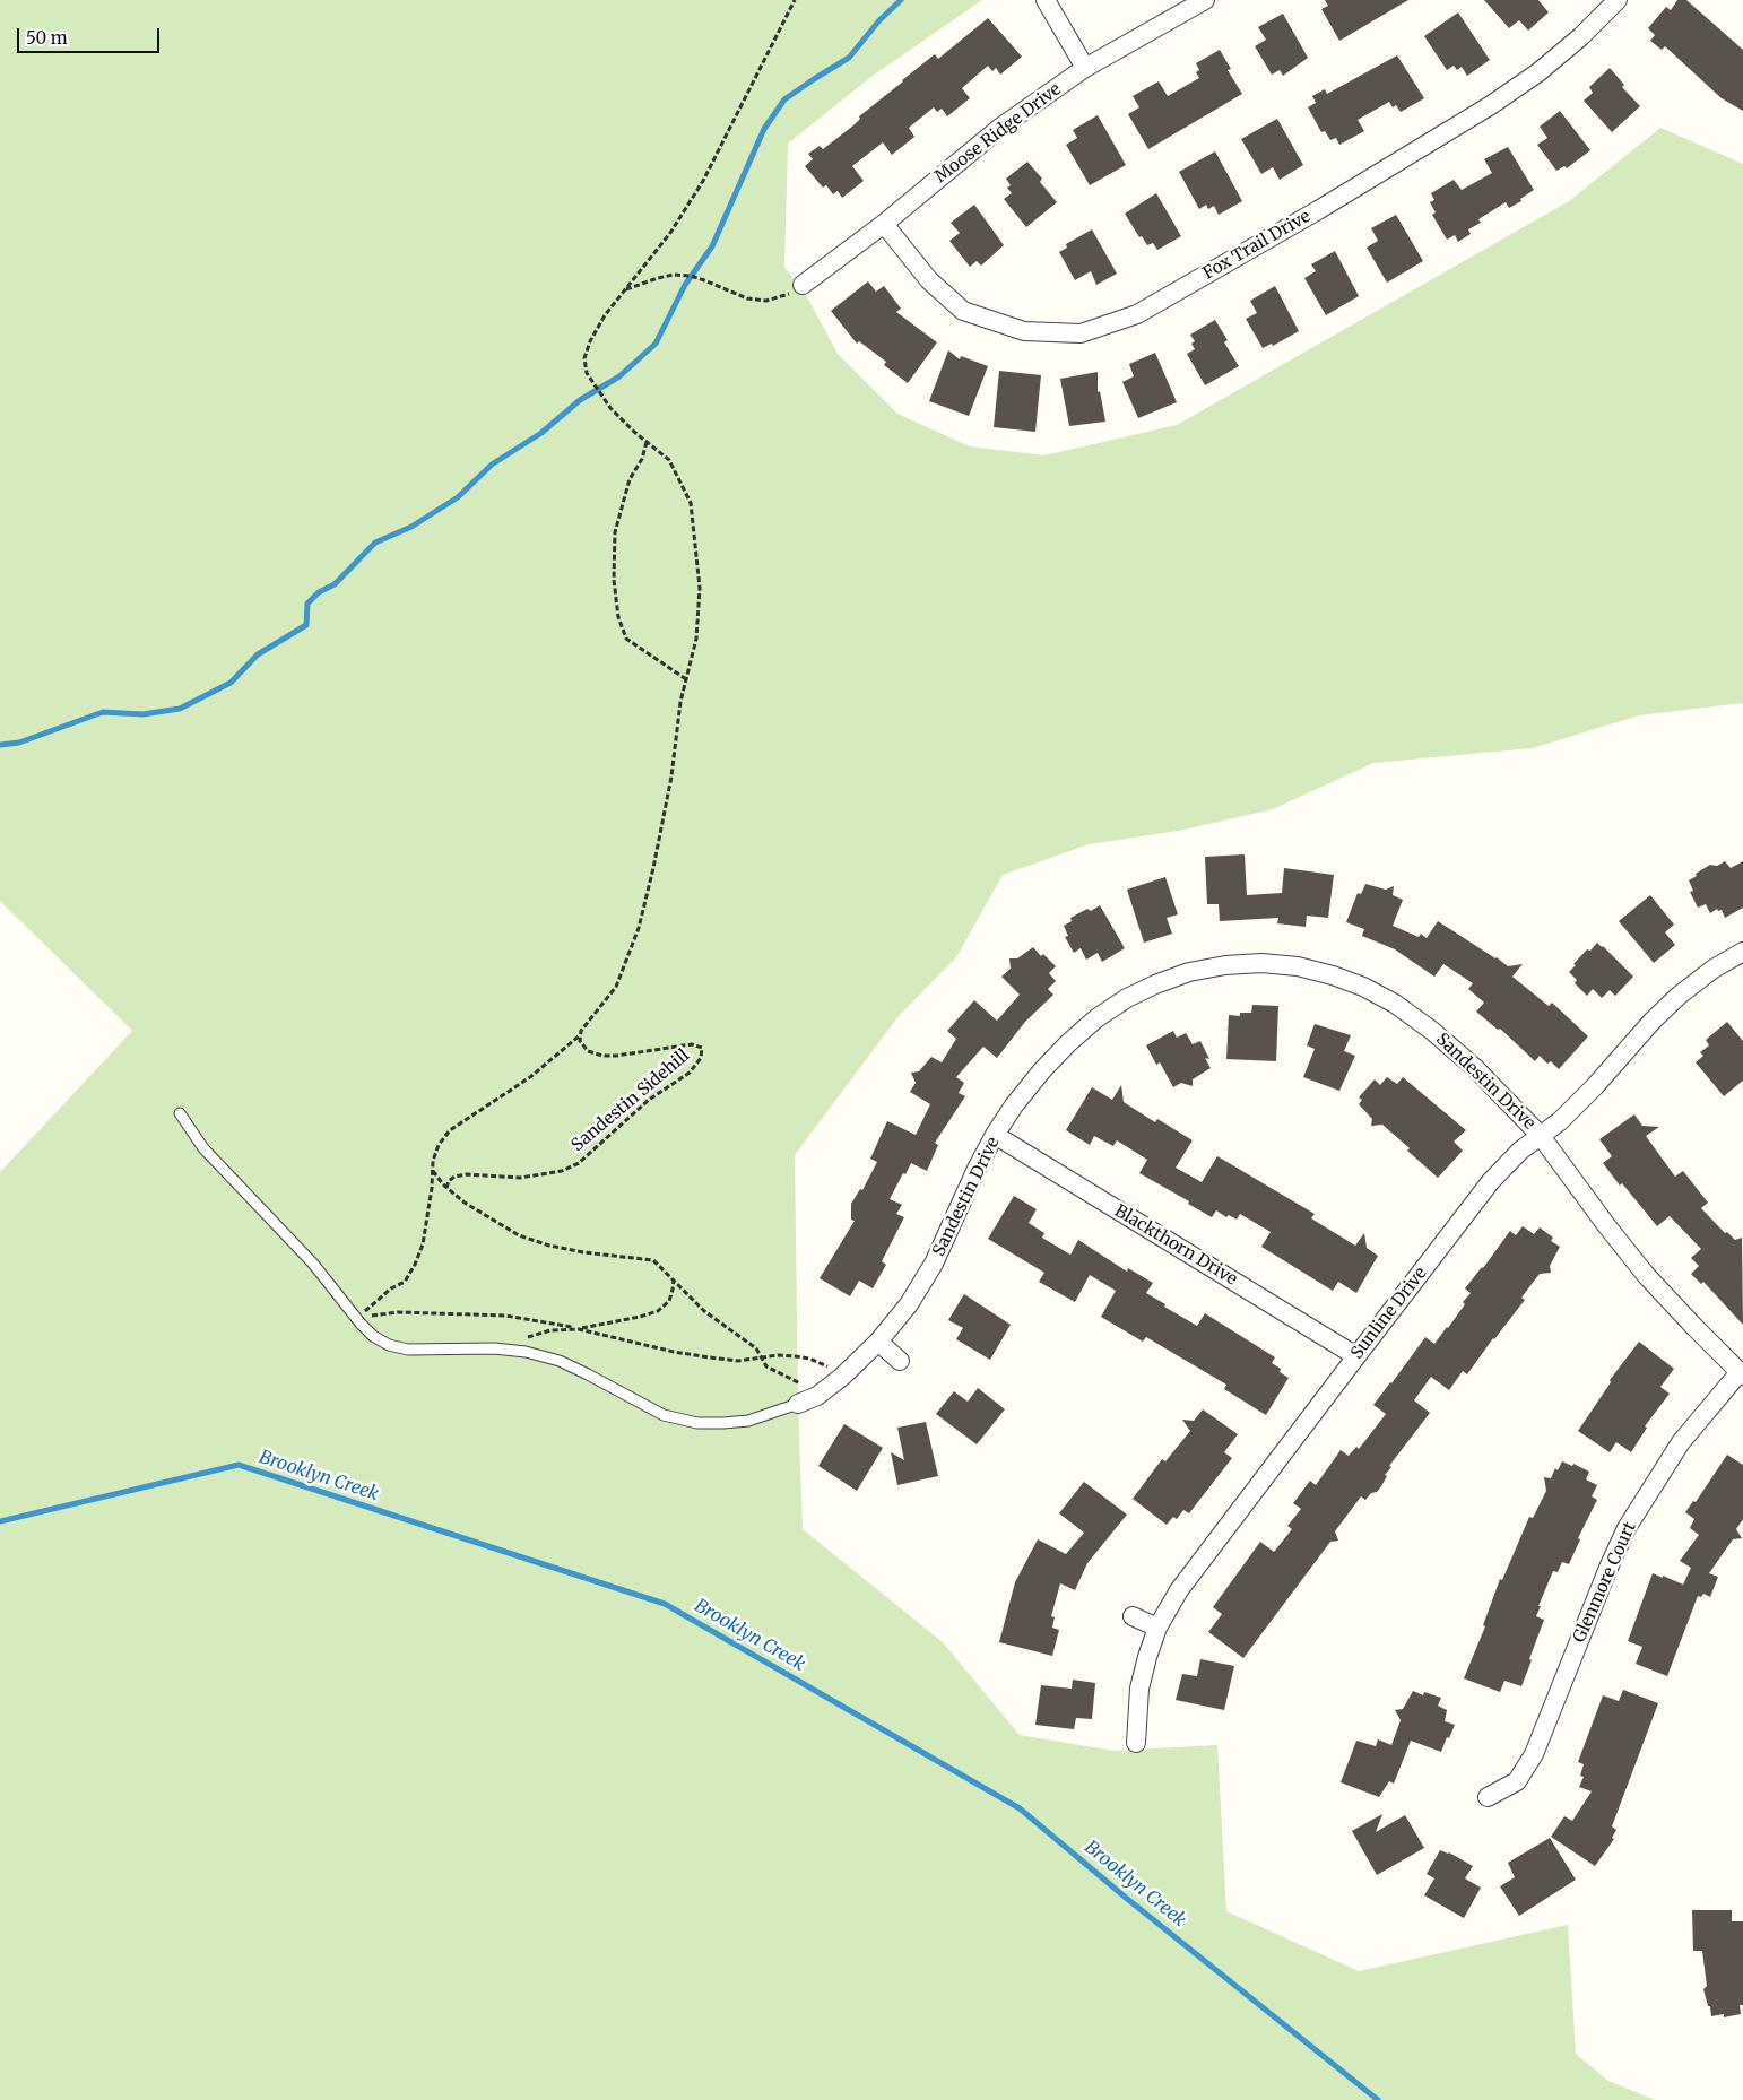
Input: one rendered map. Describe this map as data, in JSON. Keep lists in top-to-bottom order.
{
  "streets": {
    "street": [
      "Moose Ridge Drive",
      "Fox Trail Drive",
      "Sandestin Drive",
      "Blackthorn Drive",
      "Sunline Drive",
      "Glenmore Court"
    ],
    "path": ["Sandestin Sidehill"]
  },
  "crossings": [
    ["Moose Ridge Drive", "Fox Trail Drive"],
    ["Sandestin Drive", "Blackthorn Drive"],
    ["Sandestin Drive", "Sunline Drive"],
    ["Sandestin Drive", "Glenmore Court"],
    ["Blackthorn Drive", "Sunline Drive"]
  ],
  "water": ["Brooklyn Creek"],
  "scale_bar": "50 m"
}
